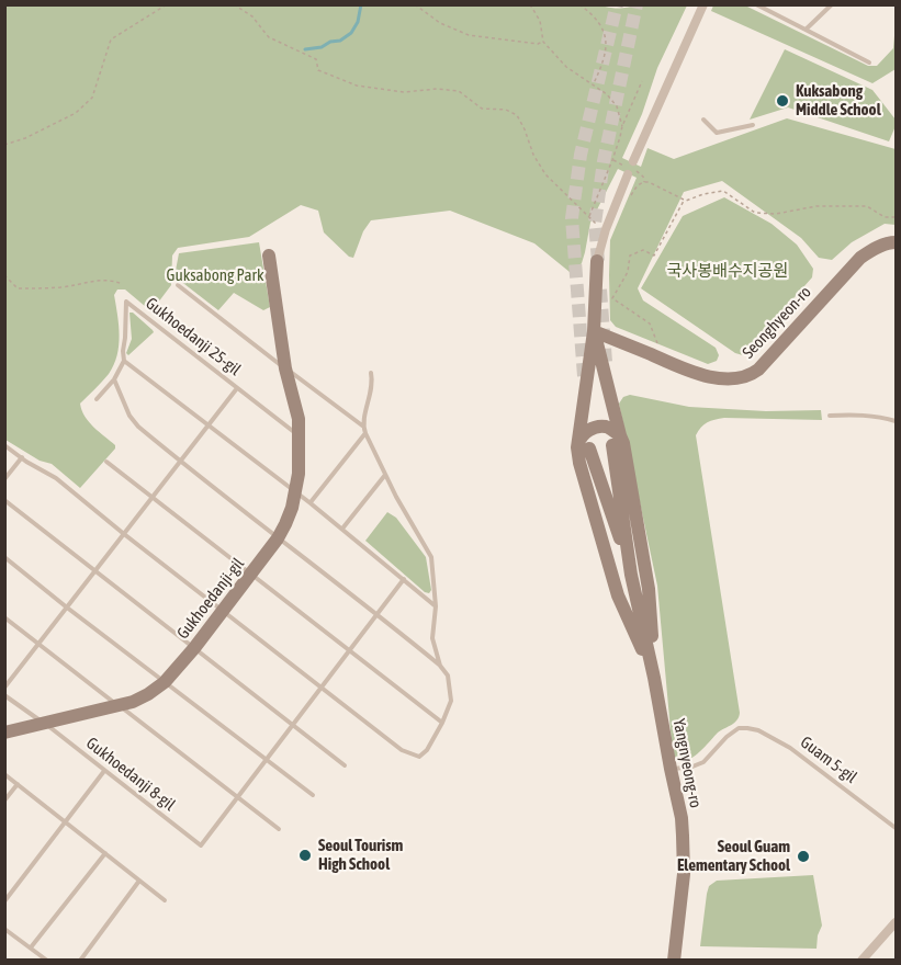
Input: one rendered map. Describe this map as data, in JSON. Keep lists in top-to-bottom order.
{
  "streets": {
    "main road": ["Seonghyeon-ro", "Gukhoedanji-gil", "Yangnyeong-ro"],
    "lane": ["Gukhoedanji 25-gil", "Guam 5-gil", "Gukhoedanji 8-gil"]
  },
  "crossings": [
    ["Gukhoedanji 25-gil", "Gukhoedanji-gil"],
    ["Gukhoedanji-gil", "Gukhoedanji 8-gil"],
    ["Guam 5-gil", "Yangnyeong-ro"]
  ],
  "parks": ["국사봉배수지공원", "Guksabong Park"],
  "places": ["Kuksabong Middle School", "Seoul Tourism High School", "Seoul Guam Elementary School"]
}
